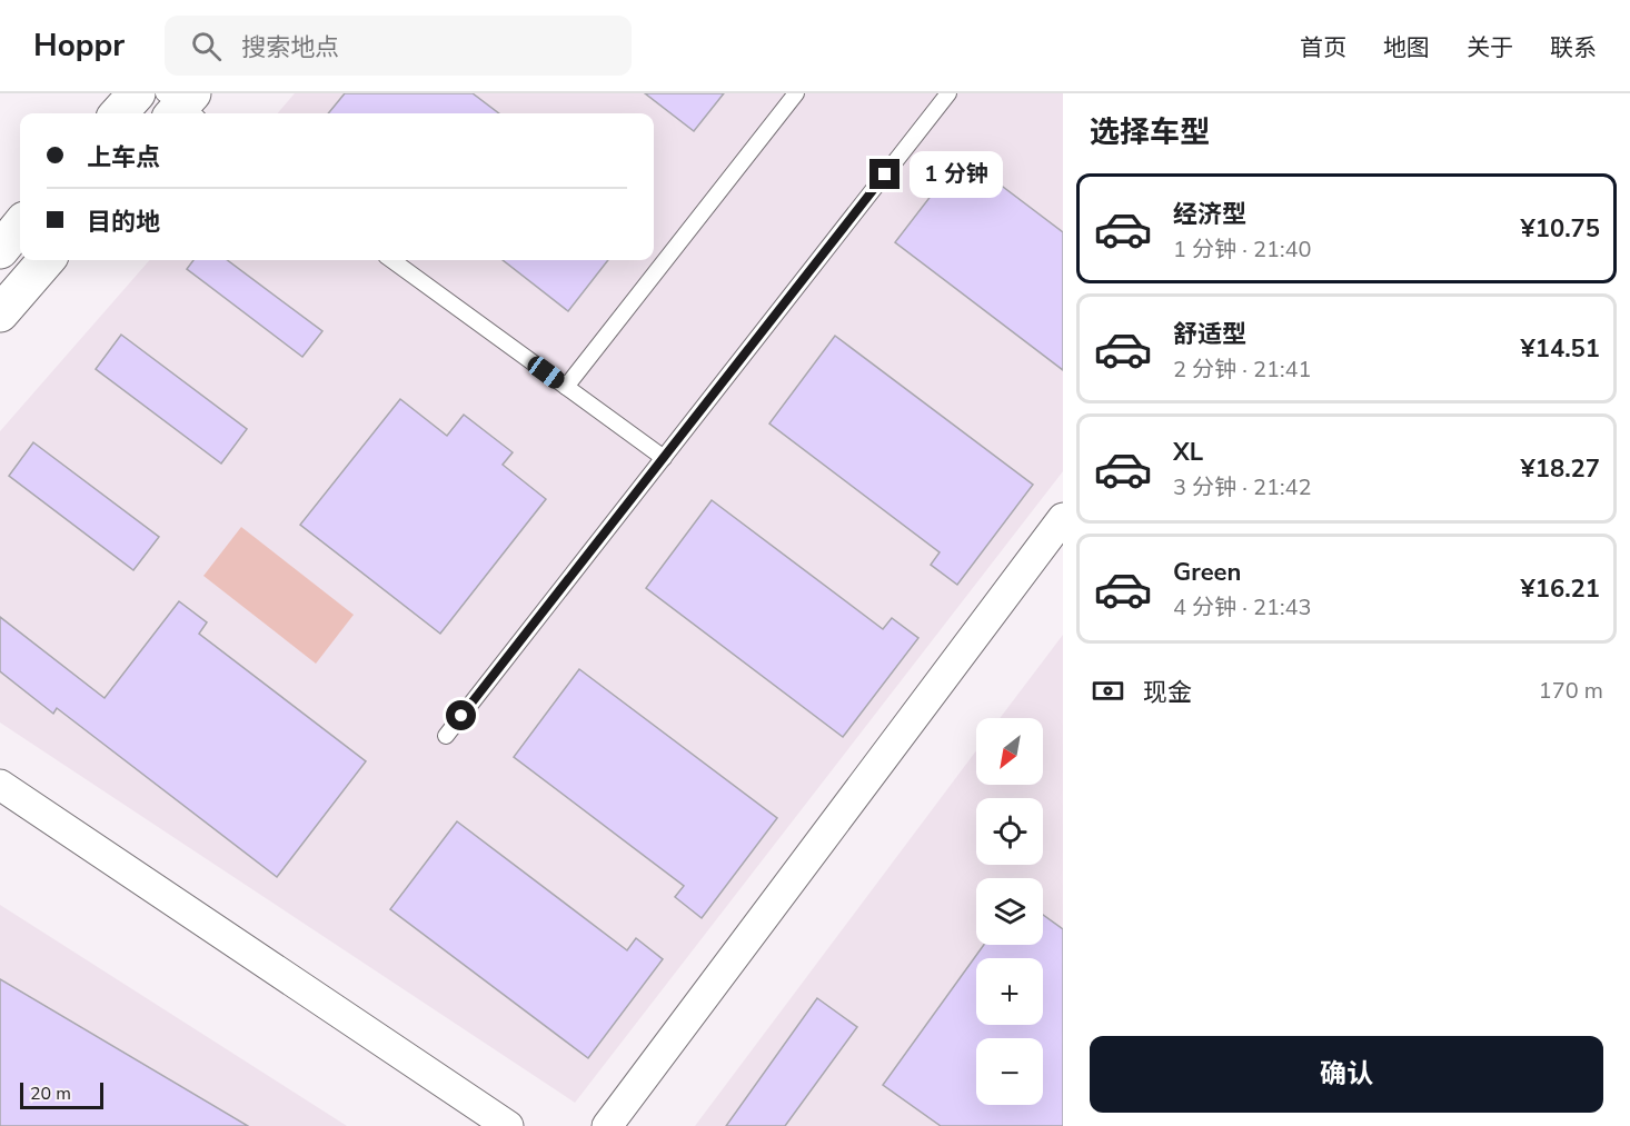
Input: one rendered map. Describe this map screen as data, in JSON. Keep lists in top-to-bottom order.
{
  "scale_bar": "20 m",
  "north": "bottom left",
  "page": {
    "header": "Hoppr",
    "search": "搜索地点",
    "nav": [
      "首页",
      "地图",
      "关于",
      "联系"
    ],
    "heading": "选择车型",
    "banner": ["上车点", "目的地"],
    "bubble": "1 分钟",
    "list": [
      {
        "name": "经济型",
        "note": "1 分钟 · 21:40",
        "value": "¥10.75"
      },
      {
        "name": "舒适型",
        "note": "2 分钟 · 21:41",
        "value": "¥14.51"
      },
      {
        "name": "XL",
        "note": "3 分钟 · 21:42",
        "value": "¥18.27"
      },
      {
        "name": "Green",
        "note": "4 分钟 · 21:43",
        "value": "¥16.21"
      }
    ],
    "pay": ["现金", "170 m"],
    "map_buttons": ["+", "−"],
    "buttons": "确认",
    "scale": "20 m"
  }
}
